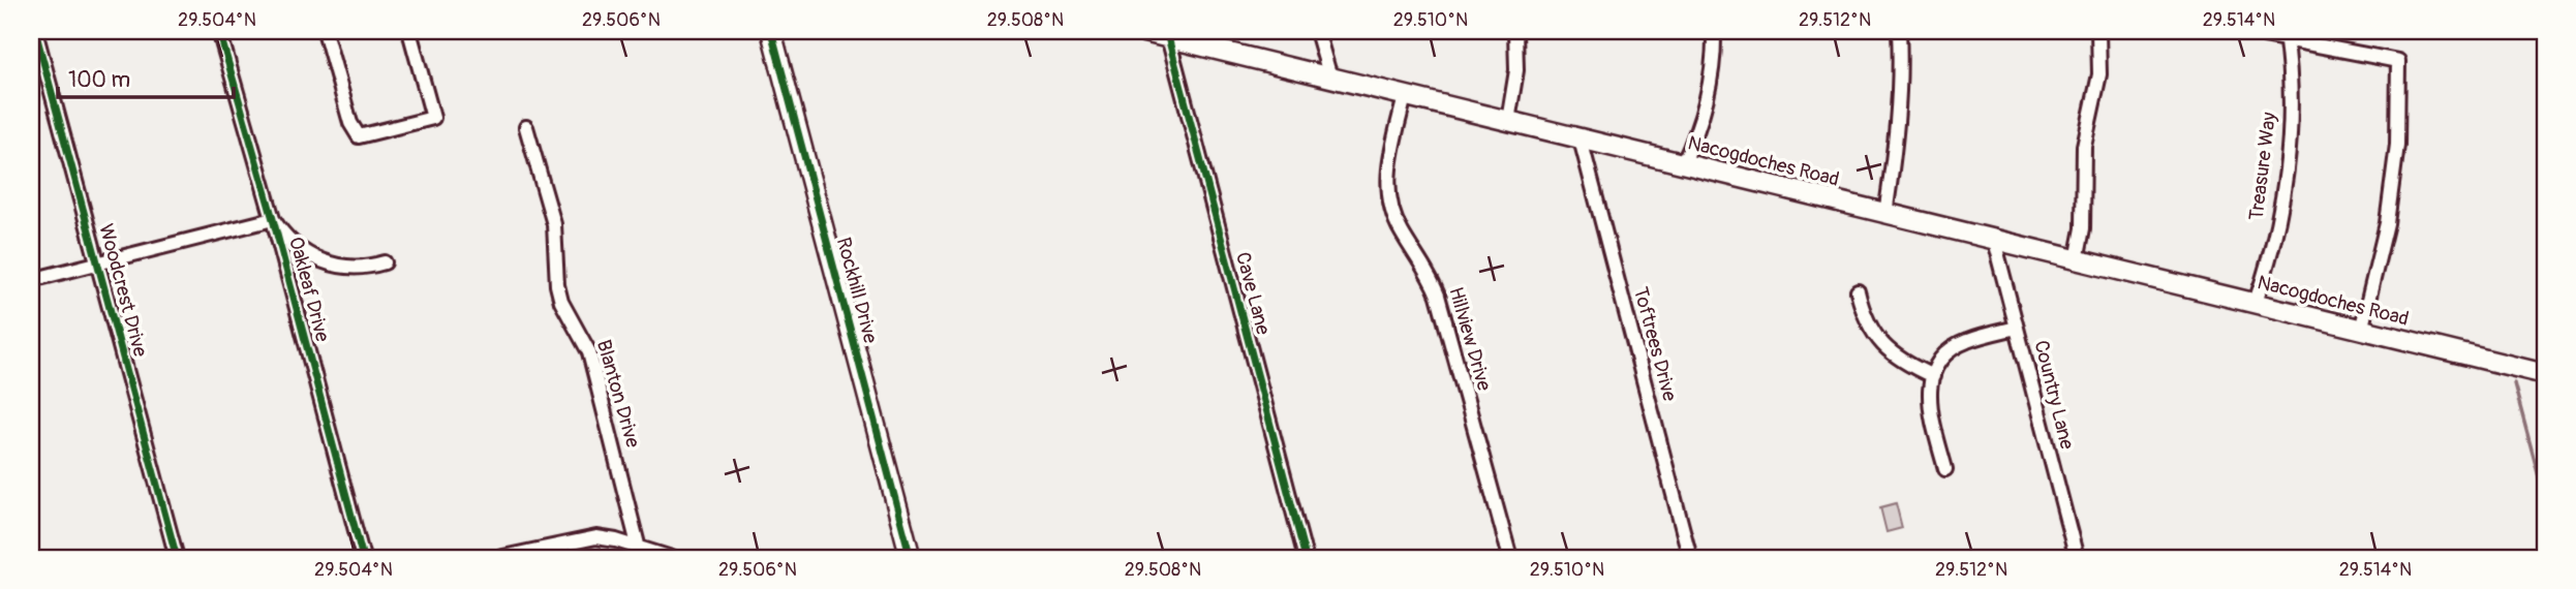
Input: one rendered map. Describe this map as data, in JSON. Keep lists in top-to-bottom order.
{
  "streets": {
    "main road": ["Nacogdoches Road", "Rockhill Drive"],
    "street": [
      "Treasure Way",
      "Oakleaf Drive",
      "Woodcrest Drive",
      "Cave Lane",
      "Hillview Drive",
      "Toftrees Drive",
      "Blanton Drive",
      "Country Lane"
    ]
  },
  "crossings": [
    ["Nacogdoches Road", "Treasure Way"],
    ["Nacogdoches Road", "Cave Lane"],
    ["Nacogdoches Road", "Hillview Drive"],
    ["Nacogdoches Road", "Toftrees Drive"],
    ["Nacogdoches Road", "Country Lane"]
  ],
  "scale_bar": "100 m",
  "coordinates": [
    "29.504°N",
    "29.506°N",
    "29.508°N",
    "29.510°N",
    "29.512°N",
    "29.514°N"
  ]
}
